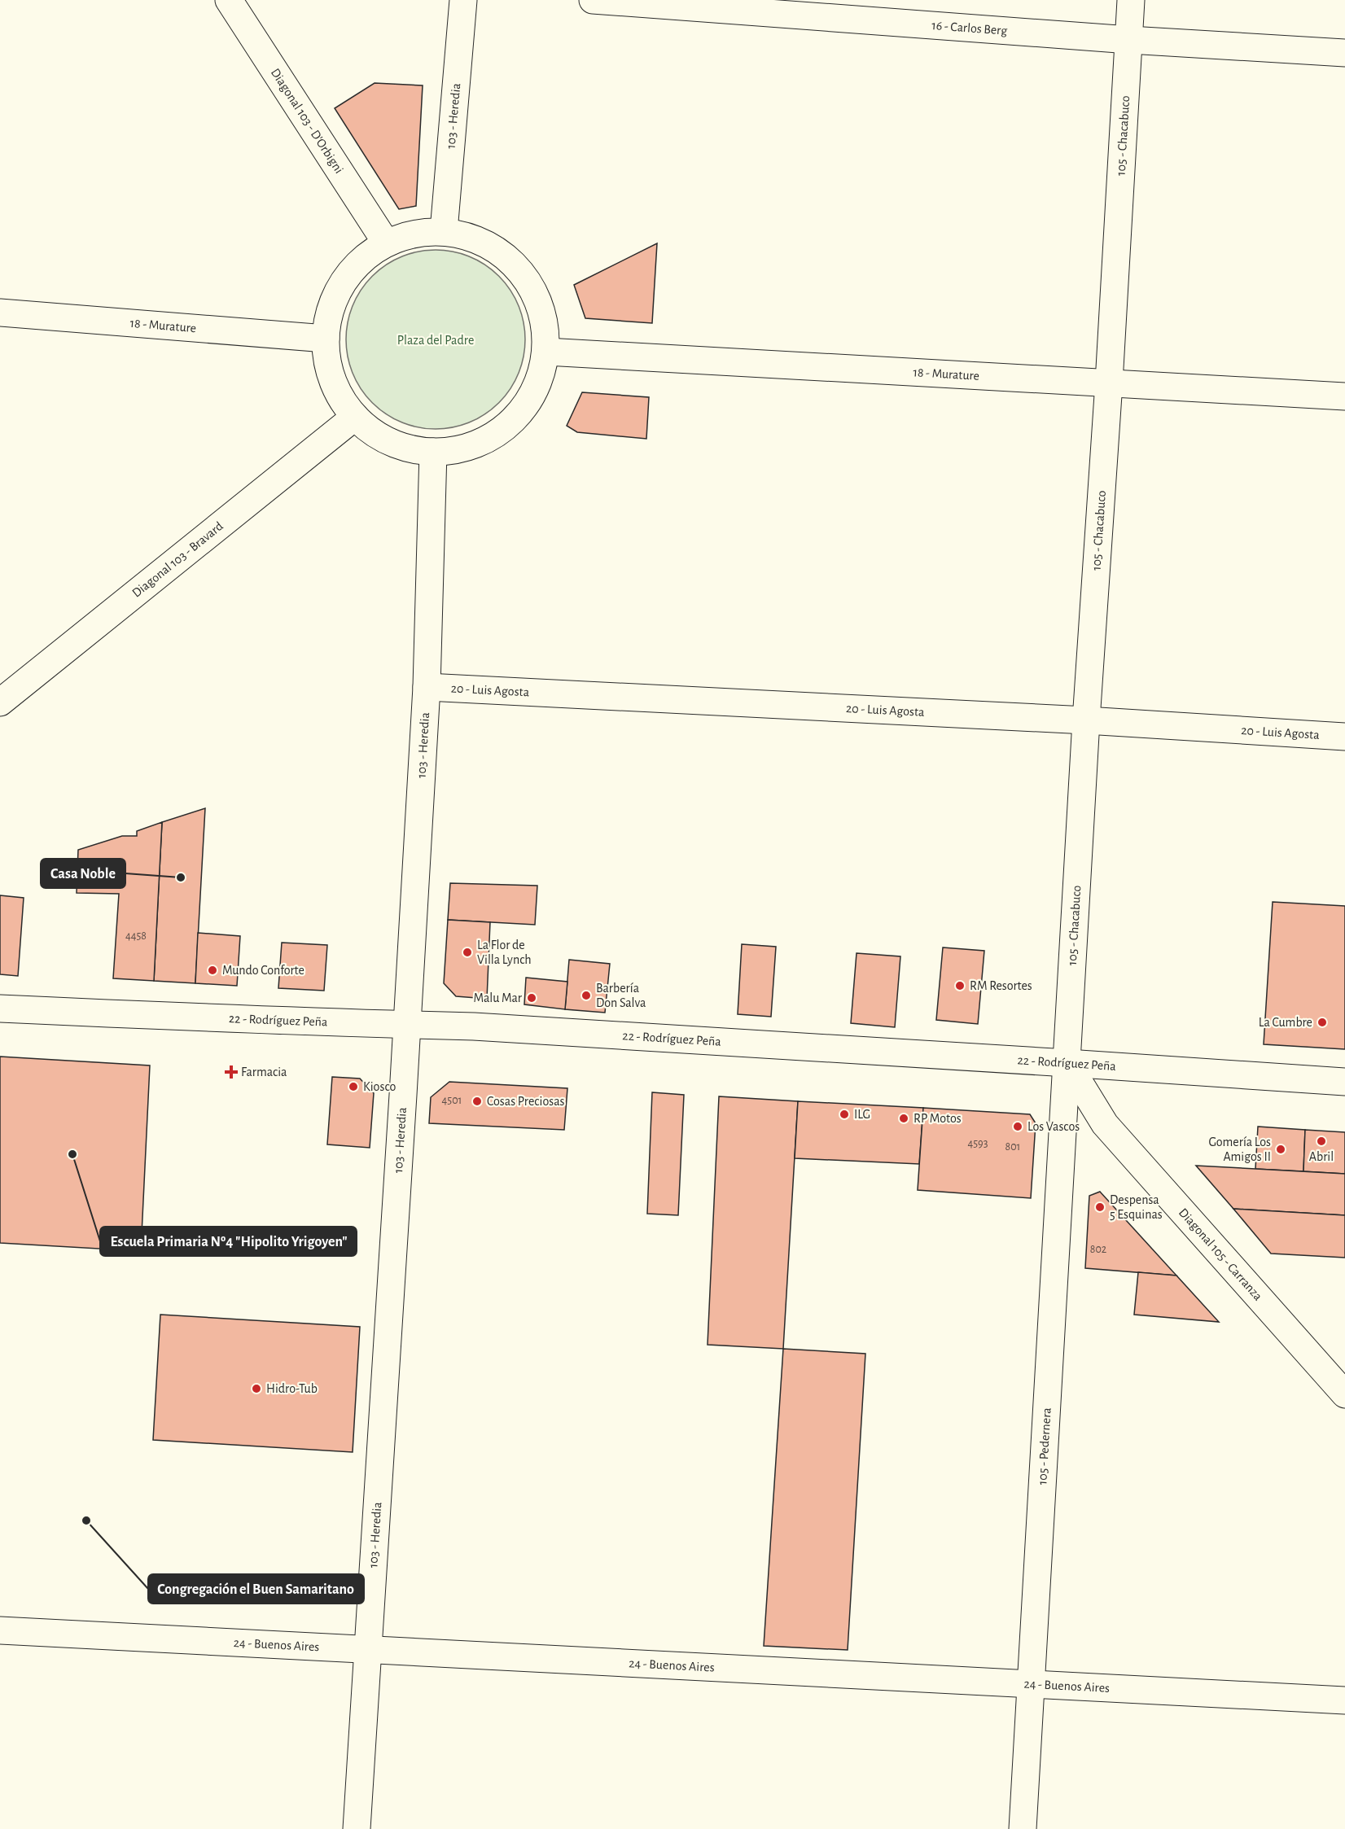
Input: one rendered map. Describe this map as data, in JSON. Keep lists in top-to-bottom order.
{
  "streets": {
    "street": [
      "16 - Carlos Berg",
      "103 - Heredia",
      "Diagonal 103 - D'Orbigni",
      "105 - Chacabuco",
      "18 - Murature",
      "Diagonal 103 - Bravard",
      "20 - Luis Agosta",
      "22 - Rodríguez Peña",
      "Diagonal 105 - Carranza",
      "105 - Pedernera",
      "24 - Buenos Aires"
    ]
  },
  "crossings": [
    ["16 - Carlos Berg", "105 - Chacabuco"],
    ["103 - Heredia", "20 - Luis Agosta"],
    ["103 - Heredia", "22 - Rodríguez Peña"],
    ["103 - Heredia", "24 - Buenos Aires"],
    ["105 - Chacabuco", "18 - Murature"],
    ["105 - Chacabuco", "20 - Luis Agosta"],
    ["105 - Chacabuco", "22 - Rodríguez Peña"],
    ["105 - Chacabuco", "Diagonal 105 - Carranza"],
    ["105 - Chacabuco", "105 - Pedernera"],
    ["22 - Rodríguez Peña", "Diagonal 105 - Carranza"],
    ["22 - Rodríguez Peña", "105 - Pedernera"],
    ["Diagonal 105 - Carranza", "105 - Pedernera"],
    ["105 - Pedernera", "24 - Buenos Aires"]
  ],
  "parks": ["Plaza del Padre"],
  "places": {
    "other": [
      "Casa Noble",
      "La Flor de Villa Lynch",
      "Mundo Conforte",
      "RM Resortes",
      "Barbería Don Salva",
      "Malu Mar",
      "La Cumbre",
      "Kiosco",
      "Cosas Preciosas",
      "ILG",
      "RP Motos",
      "Los Vascos",
      "Abril",
      "Gomería Los Amigos II",
      "Escuela Primaria Nº4 \"Hipolito Yrigoyen\"",
      "Despensa 5 Esquinas",
      "Hidro-Tub",
      "Congregación el Buen Samaritano"
    ],
    "health": ["Farmacia"]
  },
  "house_numbers": [
    "4458",
    "4501",
    "4593",
    "801",
    "802"
  ]
}
